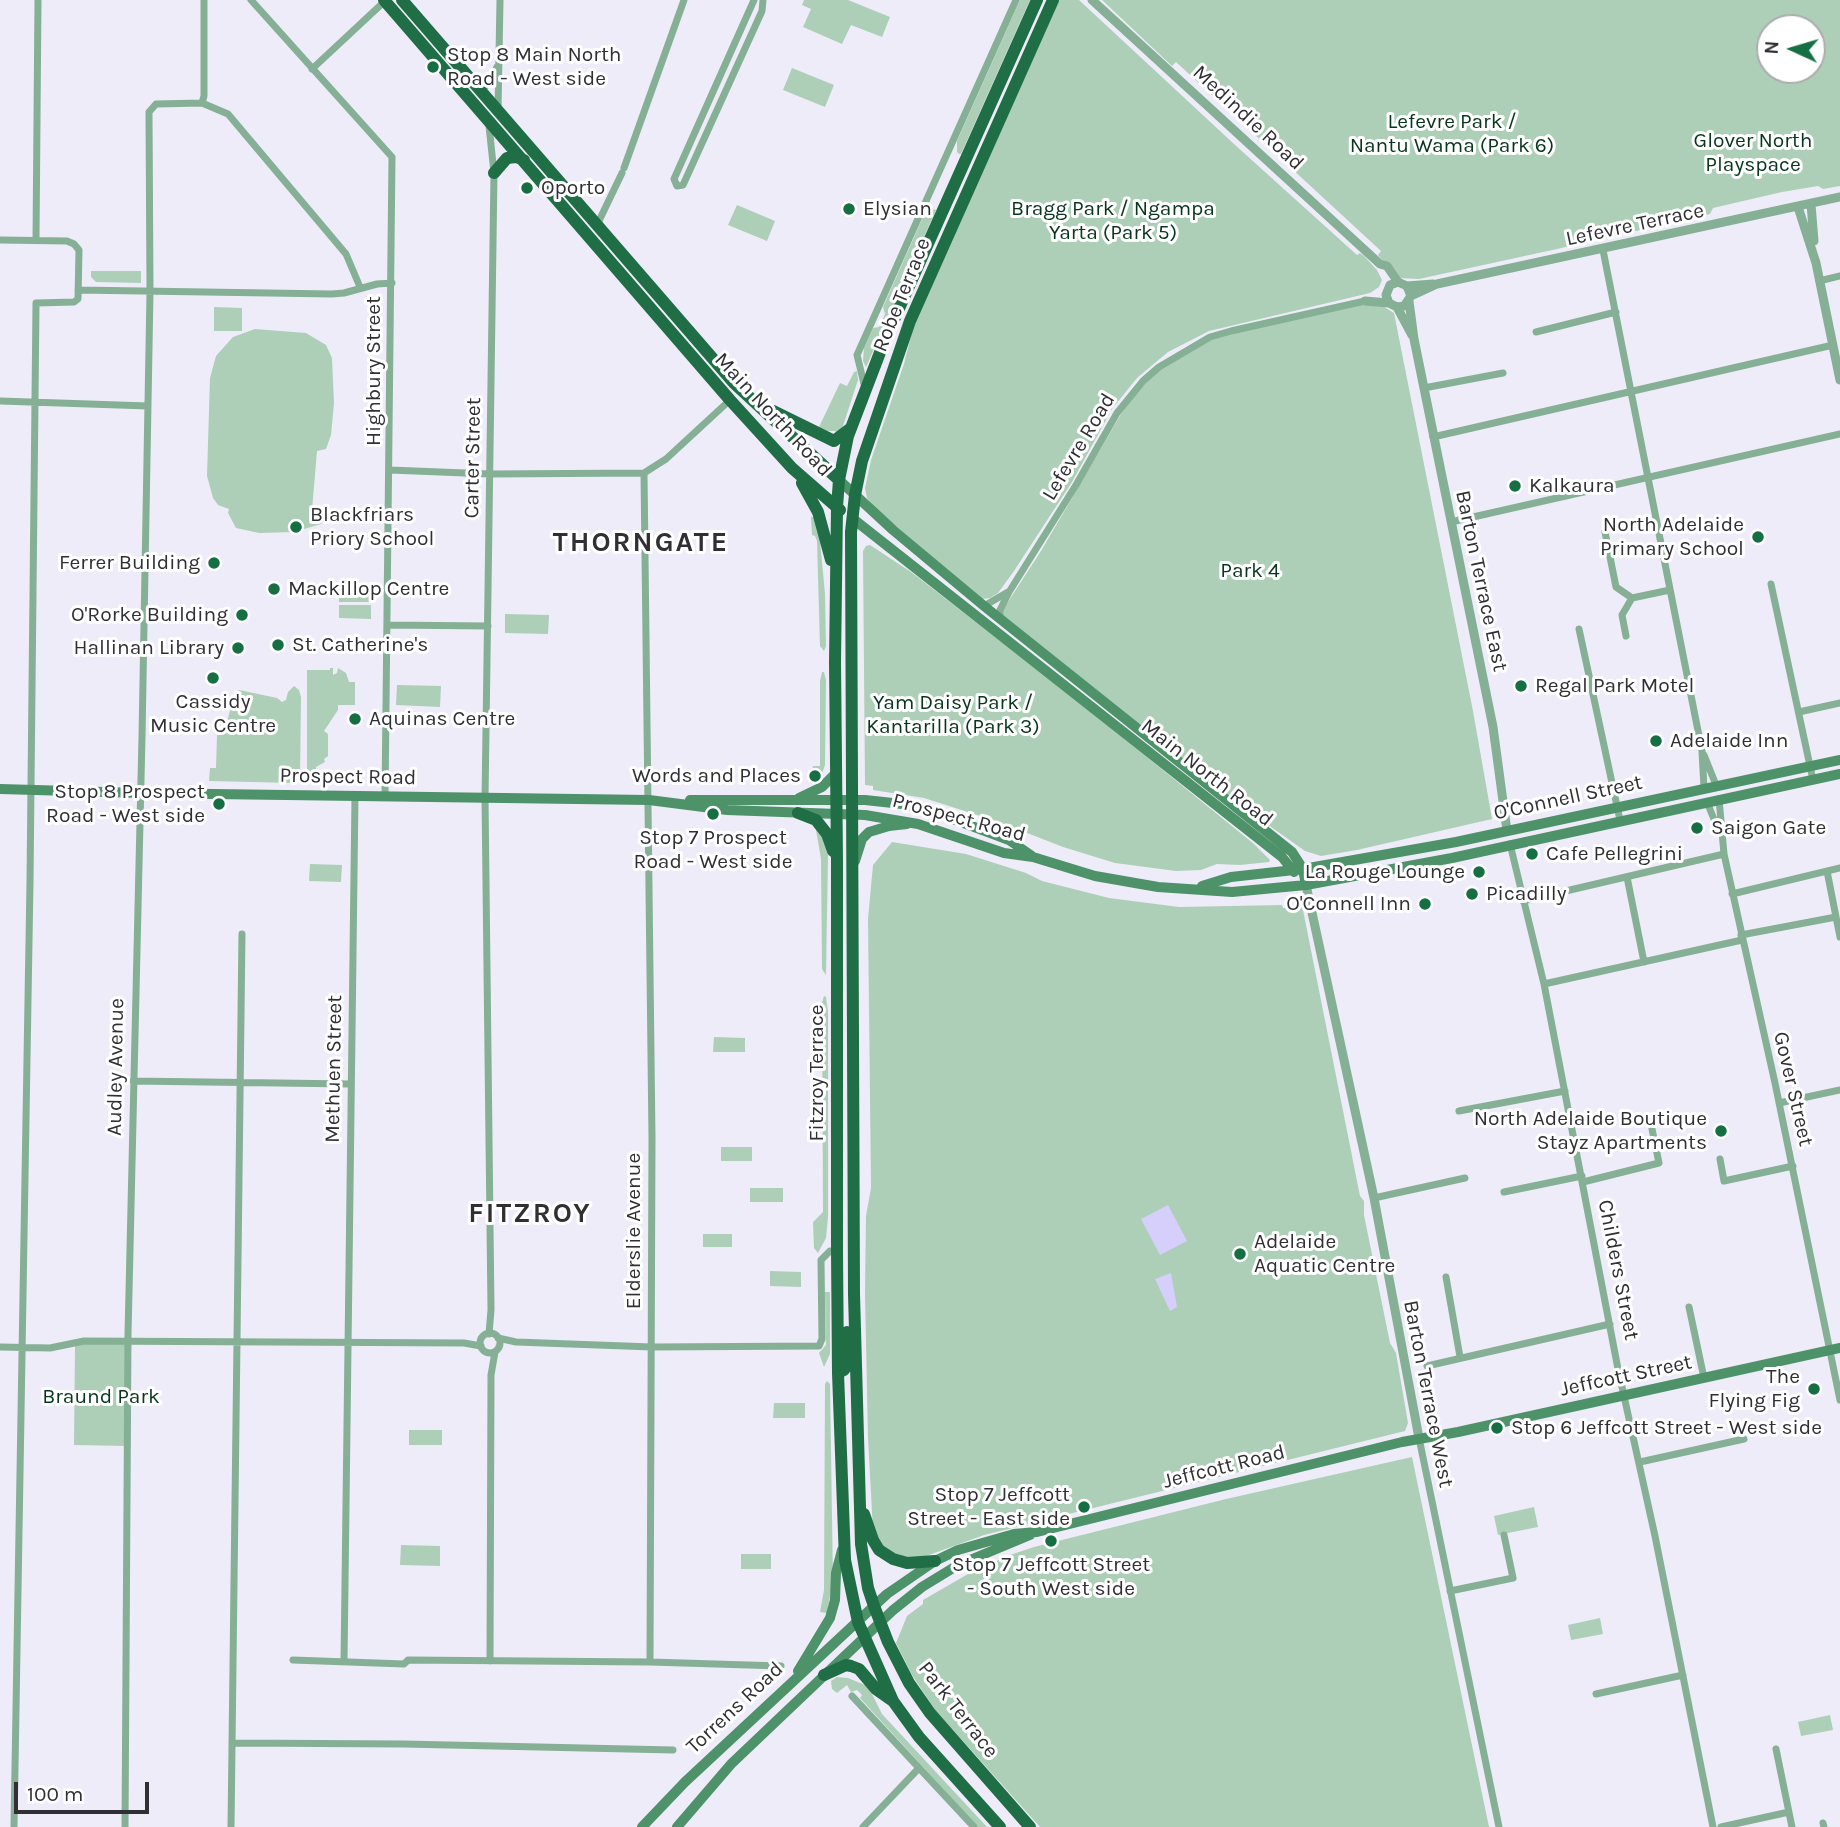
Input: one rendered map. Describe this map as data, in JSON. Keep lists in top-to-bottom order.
{
  "streets": {
    "highway": [
      "Robe Terrace",
      "Main North Road",
      "Fitzroy Terrace",
      "Park Terrace"
    ],
    "main road": [
      "Prospect Road",
      "O'Connell Street",
      "Jeffcott Street",
      "Jeffcott Road",
      "Torrens Road"
    ],
    "street": [
      "Medindie Road",
      "Lefevre Terrace",
      "Highbury Street",
      "Lefevre Road",
      "Carter Street",
      "Barton Terrace East",
      "Audley Avenue",
      "Methuen Street",
      "Gover Street",
      "Elderslie Avenue",
      "Childers Street",
      "Barton Terrace West"
    ]
  },
  "crossings": [
    ["Medindie Road", "Lefevre Terrace"],
    ["Medindie Road", "Lefevre Road"],
    ["Medindie Road", "Barton Terrace East"],
    ["Lefevre Terrace", "Lefevre Road"],
    ["Lefevre Terrace", "Barton Terrace East"],
    ["Robe Terrace", "Main North Road"],
    ["Robe Terrace", "Fitzroy Terrace"],
    ["Highbury Street", "Prospect Road"],
    ["Main North Road", "Lefevre Road"],
    ["Main North Road", "Carter Street"],
    ["Main North Road", "Prospect Road"],
    ["Main North Road", "O'Connell Street"],
    ["Main North Road", "Fitzroy Terrace"],
    ["Lefevre Road", "Barton Terrace East"],
    ["Carter Street", "Prospect Road"],
    ["Barton Terrace East", "O'Connell Street"],
    ["Prospect Road", "O'Connell Street"],
    ["Prospect Road", "Audley Avenue"],
    ["Prospect Road", "Methuen Street"],
    ["Prospect Road", "Fitzroy Terrace"],
    ["Prospect Road", "Elderslie Avenue"],
    ["Prospect Road", "Barton Terrace West"],
    ["O'Connell Street", "Gover Street"],
    ["O'Connell Street", "Childers Street"],
    ["O'Connell Street", "Barton Terrace West"],
    ["Fitzroy Terrace", "Jeffcott Road"],
    ["Fitzroy Terrace", "Torrens Road"],
    ["Fitzroy Terrace", "Park Terrace"],
    ["Gover Street", "Jeffcott Street"],
    ["Childers Street", "Jeffcott Street"],
    ["Jeffcott Street", "Barton Terrace West"],
    ["Jeffcott Street", "Jeffcott Road"],
    ["Barton Terrace West", "Jeffcott Road"],
    ["Jeffcott Road", "Torrens Road"],
    ["Jeffcott Road", "Park Terrace"],
    ["Torrens Road", "Park Terrace"]
  ],
  "districts": ["THORNGATE", "FITZROY"],
  "parks": [
    "Lefevre Park / Nantu Wama (Park 6)",
    "Glover North Playspace",
    "Bragg Park / Ngampa Yarta (Park 5)",
    "Park 4",
    "Yam Daisy Park / Kantarilla (Park 3)",
    "Braund Park"
  ],
  "places": [
    "Stop 8 Main North Road - West side",
    "Oporto",
    "Elysian",
    "Kalkaura",
    "Blackfriars Priory School",
    "North Adelaide Primary School",
    "Ferrer Building",
    "Mackillop Centre",
    "O'Rorke Building",
    "St. Catherine's",
    "Hallinan Library",
    "Cassidy Music Centre",
    "Regal Park Motel",
    "Aquinas Centre",
    "Adelaide Inn",
    "Words and Places",
    "Stop 8 Prospect Road - West side",
    "Stop 7 Prospect Road - West side",
    "Saigon Gate",
    "Cafe Pellegrini",
    "La Rouge Lounge",
    "Picadilly",
    "O'Connell Inn",
    "North Adelaide Boutique Stayz Apartments",
    "Adelaide Aquatic Centre",
    "The Flying Fig",
    "Stop 6 Jeffcott Street - West side",
    "Stop 7 Jeffcott Street - East side",
    "Stop 7 Jeffcott Street - South West side"
  ],
  "scale_bar": "100 m",
  "north": "left"
}
